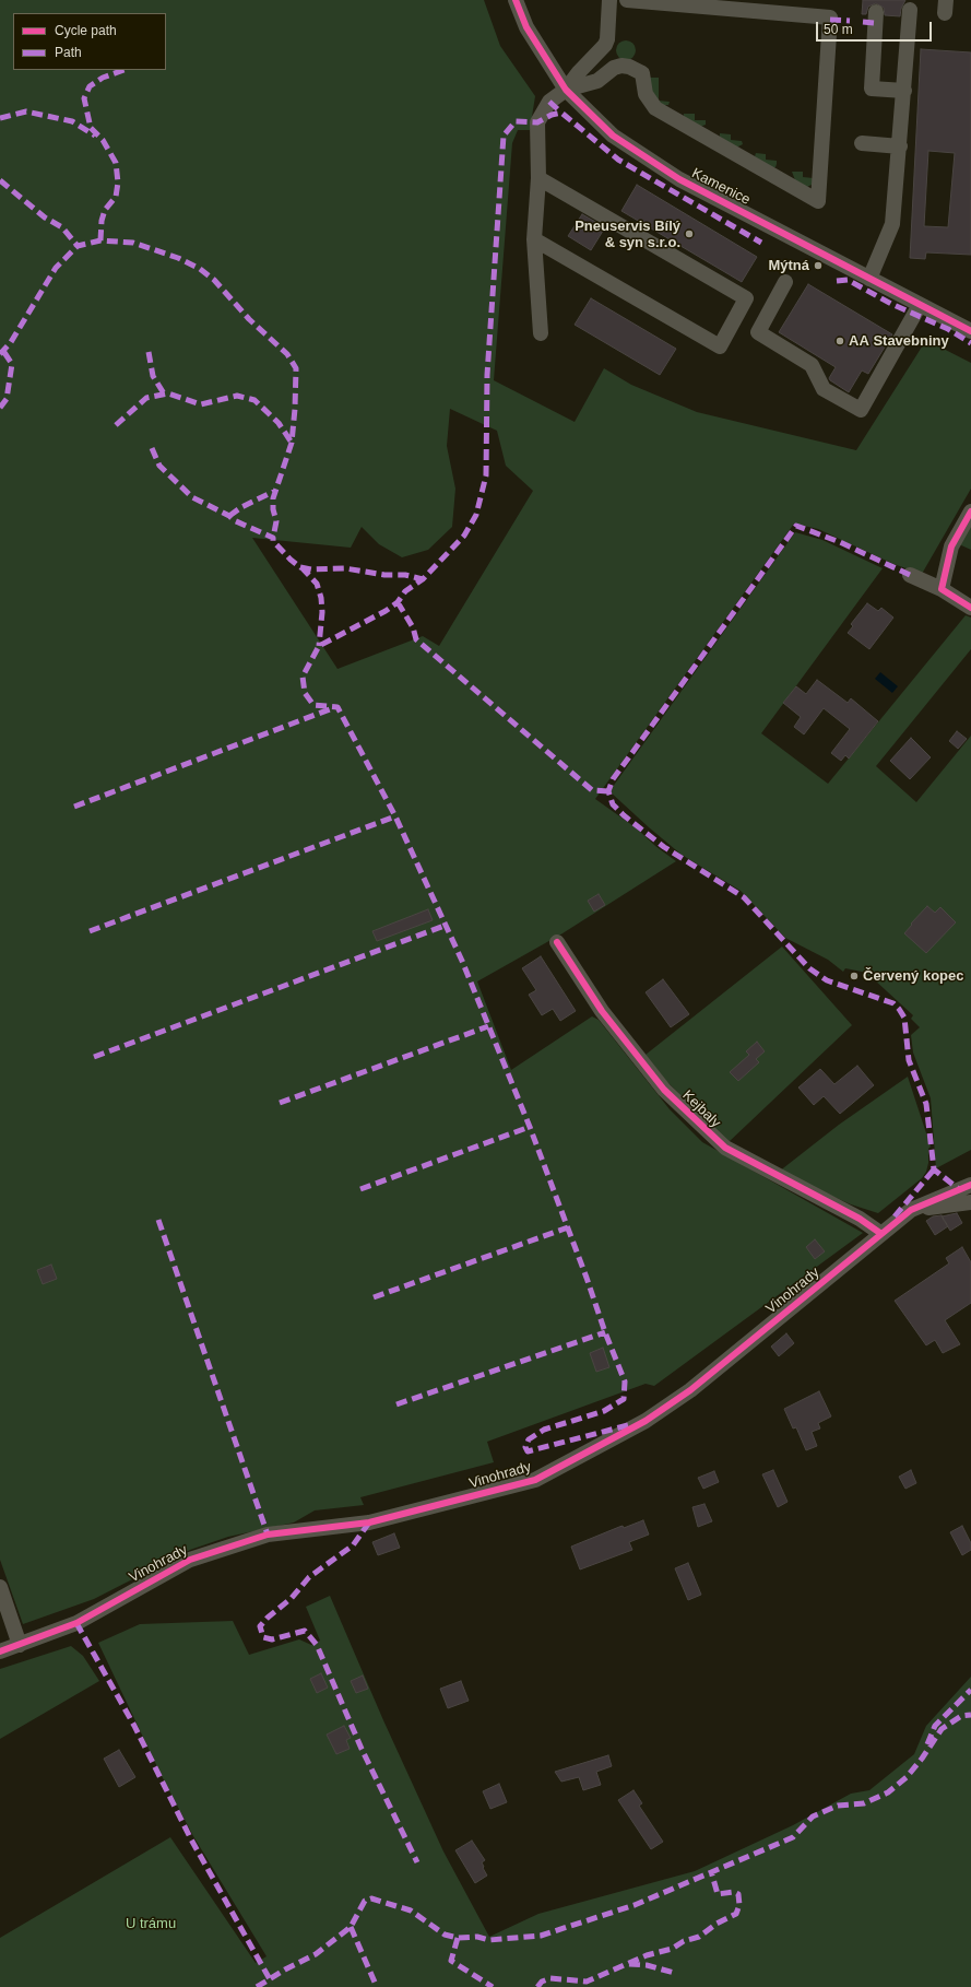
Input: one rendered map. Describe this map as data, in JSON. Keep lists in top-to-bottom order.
{
  "streets": {
    "street": ["Kamenice", "Kejbaly", "Vinohrady"]
  },
  "crossings": [
    ["Kejbaly", "Vinohrady"]
  ],
  "parks": ["U trámu"],
  "places": [
    "Pneuservis Bílý & syn s.r.o.",
    "Mýtná",
    "AA Stavebniny",
    "Červený kopec"
  ],
  "legend": ["Cycle path", "Path"],
  "scale_bar": "50 m"
}
